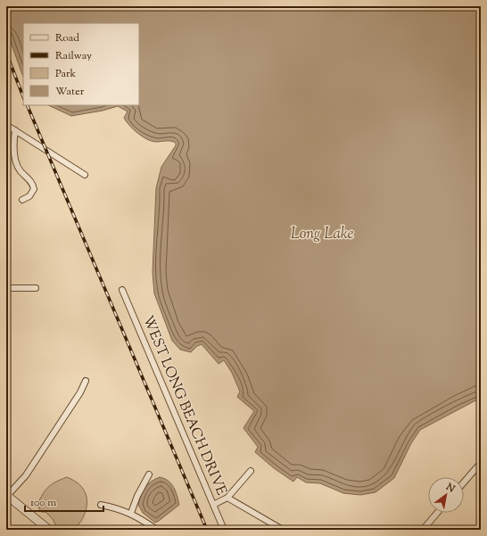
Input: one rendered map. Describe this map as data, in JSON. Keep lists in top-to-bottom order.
{
  "streets": {
    "street": ["WEST LONG BEACH DRIVE"]
  },
  "water": ["Long Lake"],
  "legend": [
    "Road",
    "Railway",
    "Park",
    "Water"
  ],
  "scale_bar": "100 m",
  "north": "top right"
}
